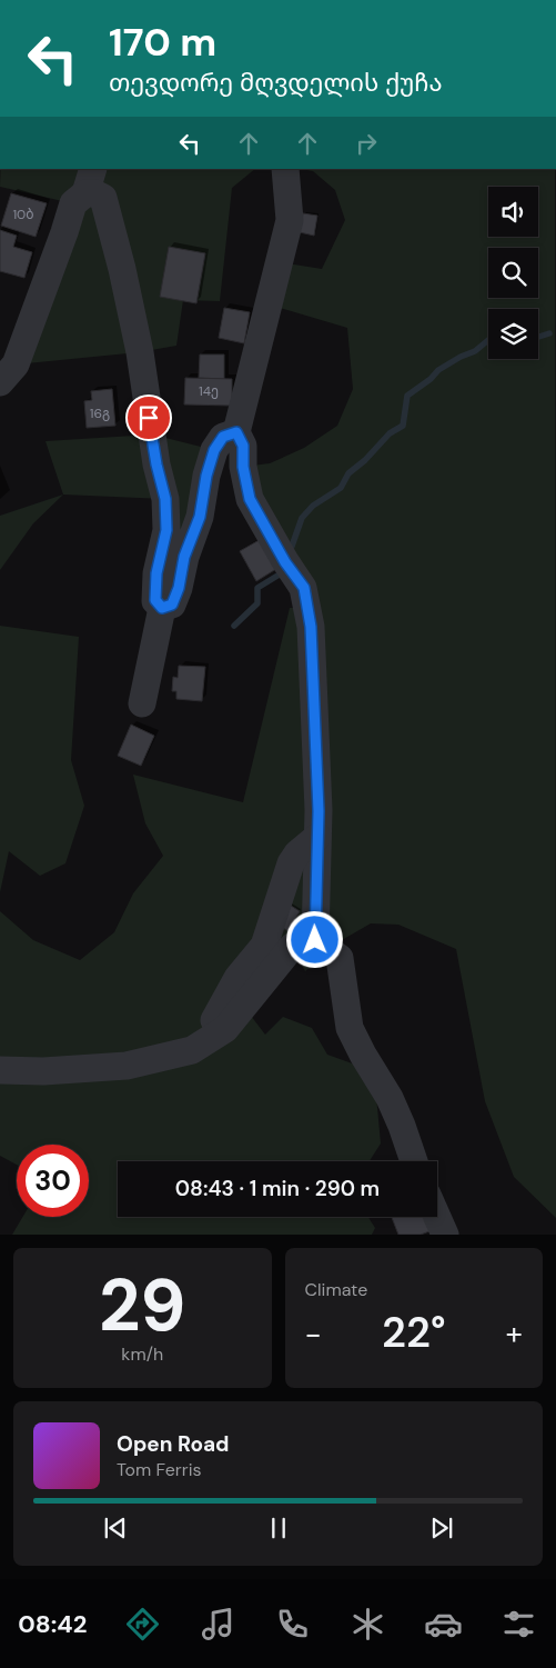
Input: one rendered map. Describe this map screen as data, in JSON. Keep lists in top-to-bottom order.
{
  "house_numbers": ["10ბ", "14ე", "16გ"],
  "page": {
    "turn": ["170 m", "თევდორე მღვდელის ქუჩა"],
    "limit": "30",
    "trip": "08:43 · 1 min · 290 m",
    "tile": [
      ["29", "km/h"],
      "Climate"
    ],
    "heat": ["−", "22°", "+"],
    "song": ["Open Road", "Tom Ferris"],
    "tabs": "08:42"
  }
}
